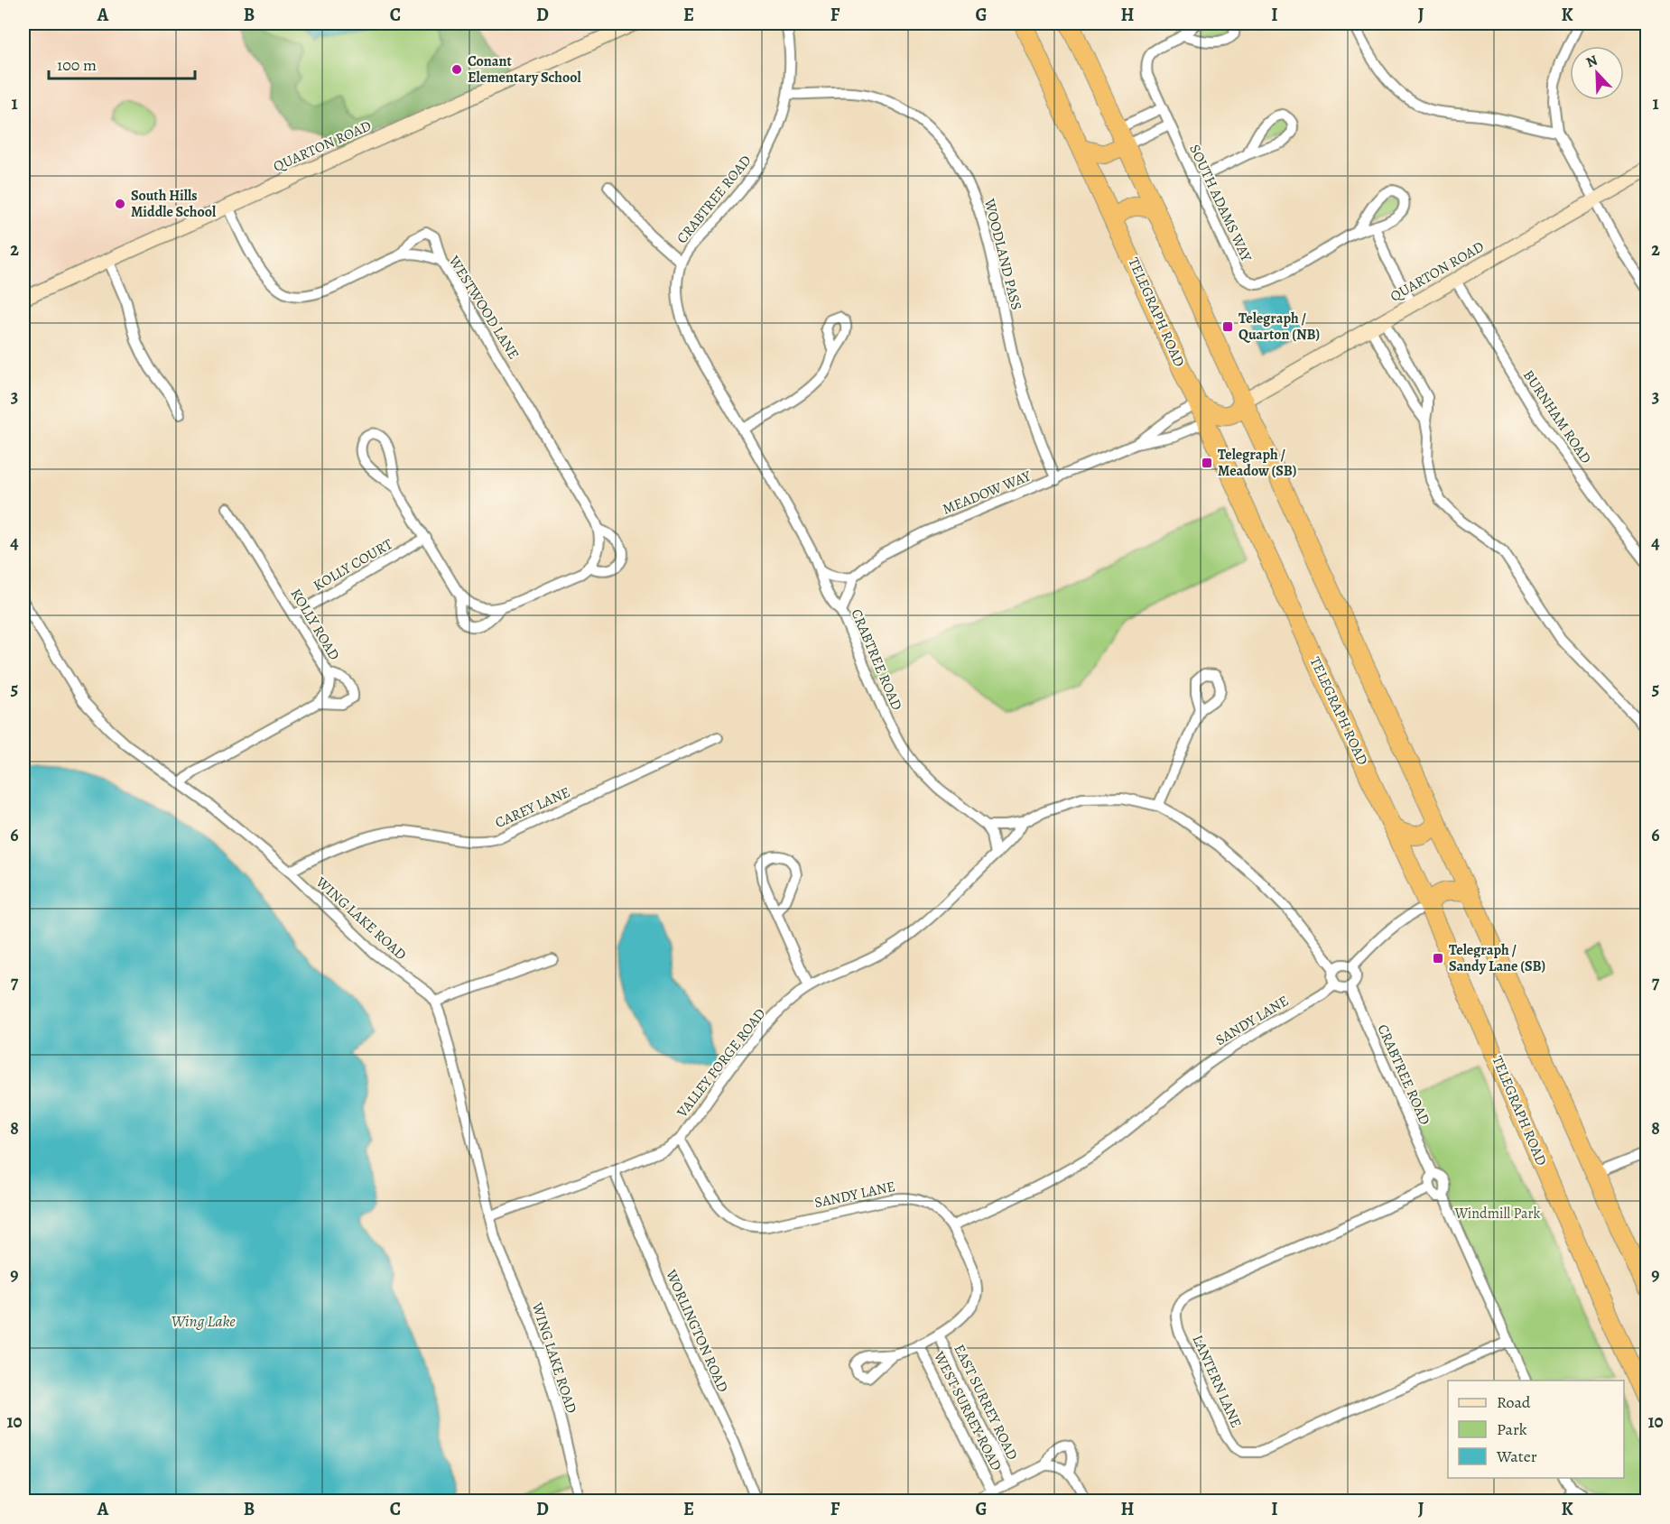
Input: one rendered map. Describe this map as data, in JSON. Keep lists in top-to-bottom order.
{
  "streets": {
    "highway": ["TELEGRAPH ROAD"],
    "street": [
      "QUARTON ROAD",
      "CRABTREE ROAD",
      "SOUTH ADAMS WAY",
      "WOODLAND PASS",
      "WESTWOOD LANE",
      "BURNHAM ROAD",
      "MEADOW WAY",
      "KOLLY COURT",
      "KOLLY ROAD",
      "CAREY LANE",
      "WING LAKE ROAD",
      "SANDY LANE",
      "VALLEY FORGE ROAD",
      "WORLINGTON ROAD",
      "LANTERN LANE",
      "EAST SURREY ROAD",
      "WEST SURREY ROAD"
    ]
  },
  "crossings": [
    ["QUARTON ROAD", "WESTWOOD LANE"],
    ["QUARTON ROAD", "BURNHAM ROAD"],
    ["CRABTREE ROAD", "WOODLAND PASS"],
    ["CRABTREE ROAD", "SANDY LANE"],
    ["CRABTREE ROAD", "LANTERN LANE"],
    ["WOODLAND PASS", "MEADOW WAY"],
    ["TELEGRAPH ROAD", "MEADOW WAY"],
    ["KOLLY COURT", "KOLLY ROAD"],
    ["CAREY LANE", "WING LAKE ROAD"],
    ["SANDY LANE", "VALLEY FORGE ROAD"],
    ["EAST SURREY ROAD", "WEST SURREY ROAD"]
  ],
  "water": ["Wing Lake"],
  "parks": ["Windmill Park"],
  "places": {
    "other": ["Conant Elementary School", "South Hills Middle School"],
    "transit": ["Telegraph / Quarton (NB)", "Telegraph / Meadow (SB)", "Telegraph / Sandy Lane (SB)"]
  },
  "legend": ["Road", "Park", "Water"],
  "scale_bar": "100 m",
  "north": "top left",
  "grid": {
    "columns": [
      "A",
      "B",
      "C",
      "D",
      "E",
      "F",
      "G",
      "H",
      "I",
      "J",
      "K"
    ],
    "rows": [
      "1",
      "2",
      "3",
      "4",
      "5",
      "6",
      "7",
      "8",
      "9",
      "10"
    ]
  }
}
